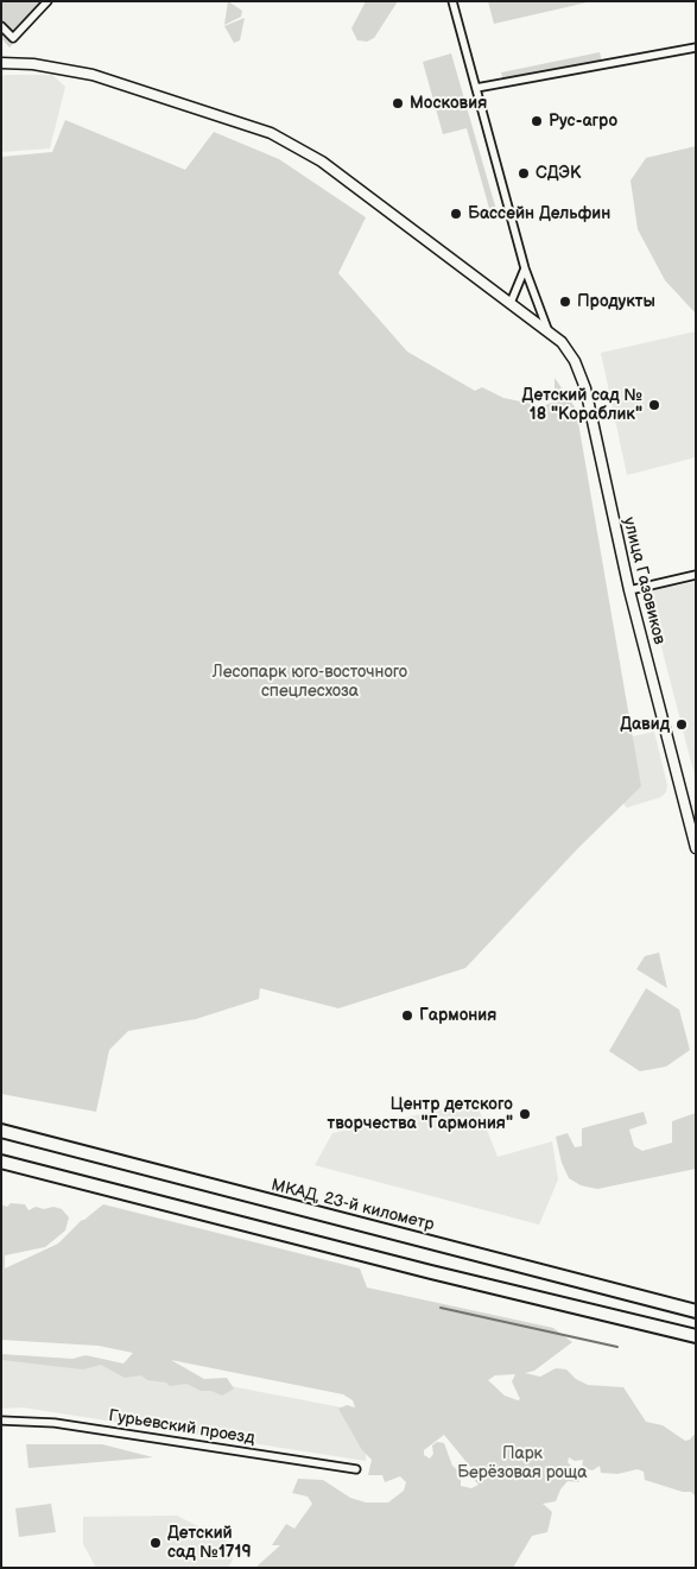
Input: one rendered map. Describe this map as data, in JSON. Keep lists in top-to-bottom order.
{
  "streets": {
    "highway": ["МКАД, 23-й километр"],
    "street": ["улица Газовиков", "Гурьевский проезд"]
  },
  "parks": ["Лесопарк юго-восточного спецлесхоза", "Парк Берёзовая роща"],
  "places": [
    "Московия",
    "Рус-агро",
    "СДЭК",
    "Бассейн Дельфин",
    "Продукты",
    "Детский сад № 18 \"Кораблик\"",
    "Давид",
    "Гармония",
    "Центр детского творчества \"Гармония\"",
    "Детский сад №1719"
  ]
}
